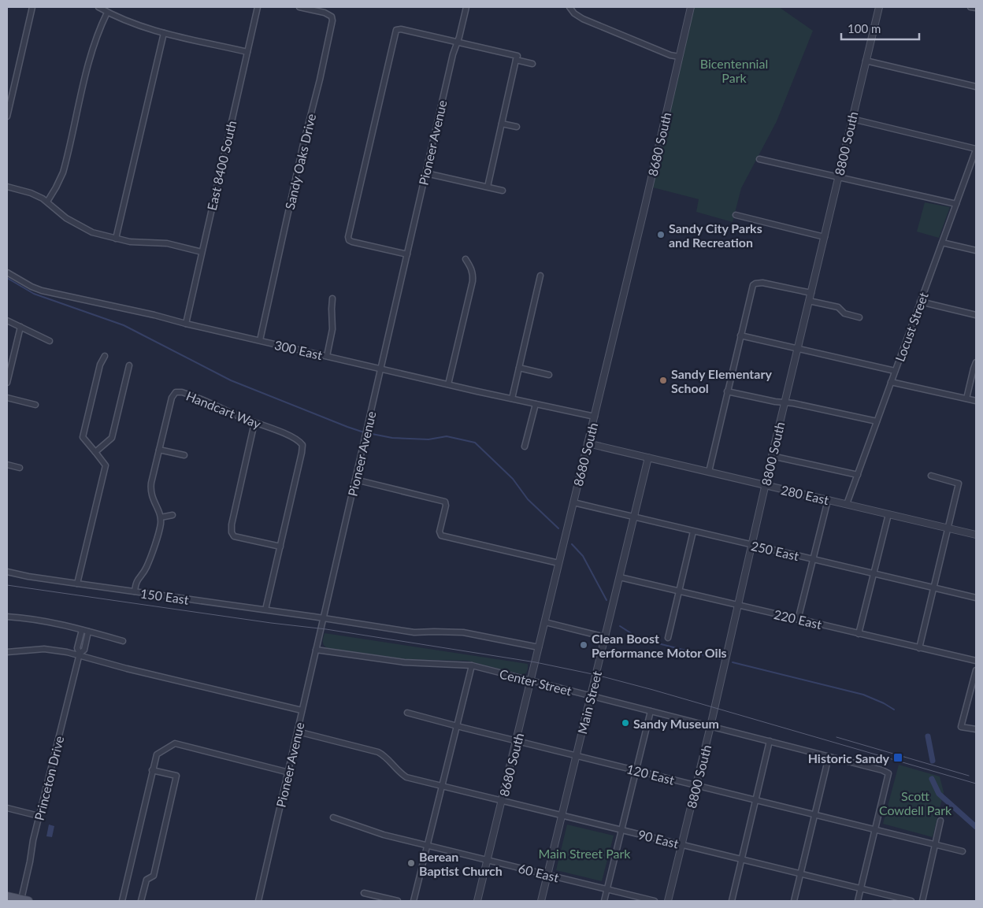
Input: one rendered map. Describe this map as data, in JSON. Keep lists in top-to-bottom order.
{
  "streets": {
    "street": [
      "Pioneer Avenue",
      "8800 South",
      "8680 South",
      "Sandy Oaks Drive",
      "East 8400 South",
      "Locust Street",
      "300 East",
      "Handcart Way",
      "280 East",
      "250 East",
      "150 East",
      "220 East",
      "Center Street",
      "Main Street",
      "120 East",
      "Princeton Drive",
      "90 East",
      "60 East"
    ]
  },
  "crossings": [
    ["Pioneer Avenue", "300 East"],
    ["Pioneer Avenue", "150 East"],
    ["Pioneer Avenue", "Center Street"],
    ["Pioneer Avenue", "90 East"],
    ["8800 South", "280 East"],
    ["8800 South", "250 East"],
    ["8800 South", "220 East"],
    ["8800 South", "Center Street"],
    ["8800 South", "120 East"],
    ["8800 South", "90 East"],
    ["8680 South", "300 East"],
    ["8680 South", "280 East"],
    ["8680 South", "250 East"],
    ["8680 South", "150 East"],
    ["8680 South", "Center Street"],
    ["8680 South", "120 East"],
    ["8680 South", "90 East"],
    ["8680 South", "60 East"],
    ["Sandy Oaks Drive", "300 East"],
    ["East 8400 South", "300 East"],
    ["Locust Street", "280 East"],
    ["280 East", "Main Street"],
    ["250 East", "Main Street"],
    ["220 East", "Main Street"],
    ["Center Street", "Main Street"],
    ["Center Street", "120 East"],
    ["Main Street", "120 East"],
    ["Main Street", "90 East"],
    ["Main Street", "60 East"]
  ],
  "parks": ["Bicentennial Park", "Scott Cowdell Park", "Main Street Park"],
  "places": {
    "other": [
      "Sandy City Parks and Recreation",
      "Sandy Elementary School",
      "Clean Boost Performance Motor Oils",
      "Sandy Museum",
      "Berean Baptist Church"
    ],
    "transit": ["Historic Sandy"]
  },
  "scale_bar": "100 m"
}
